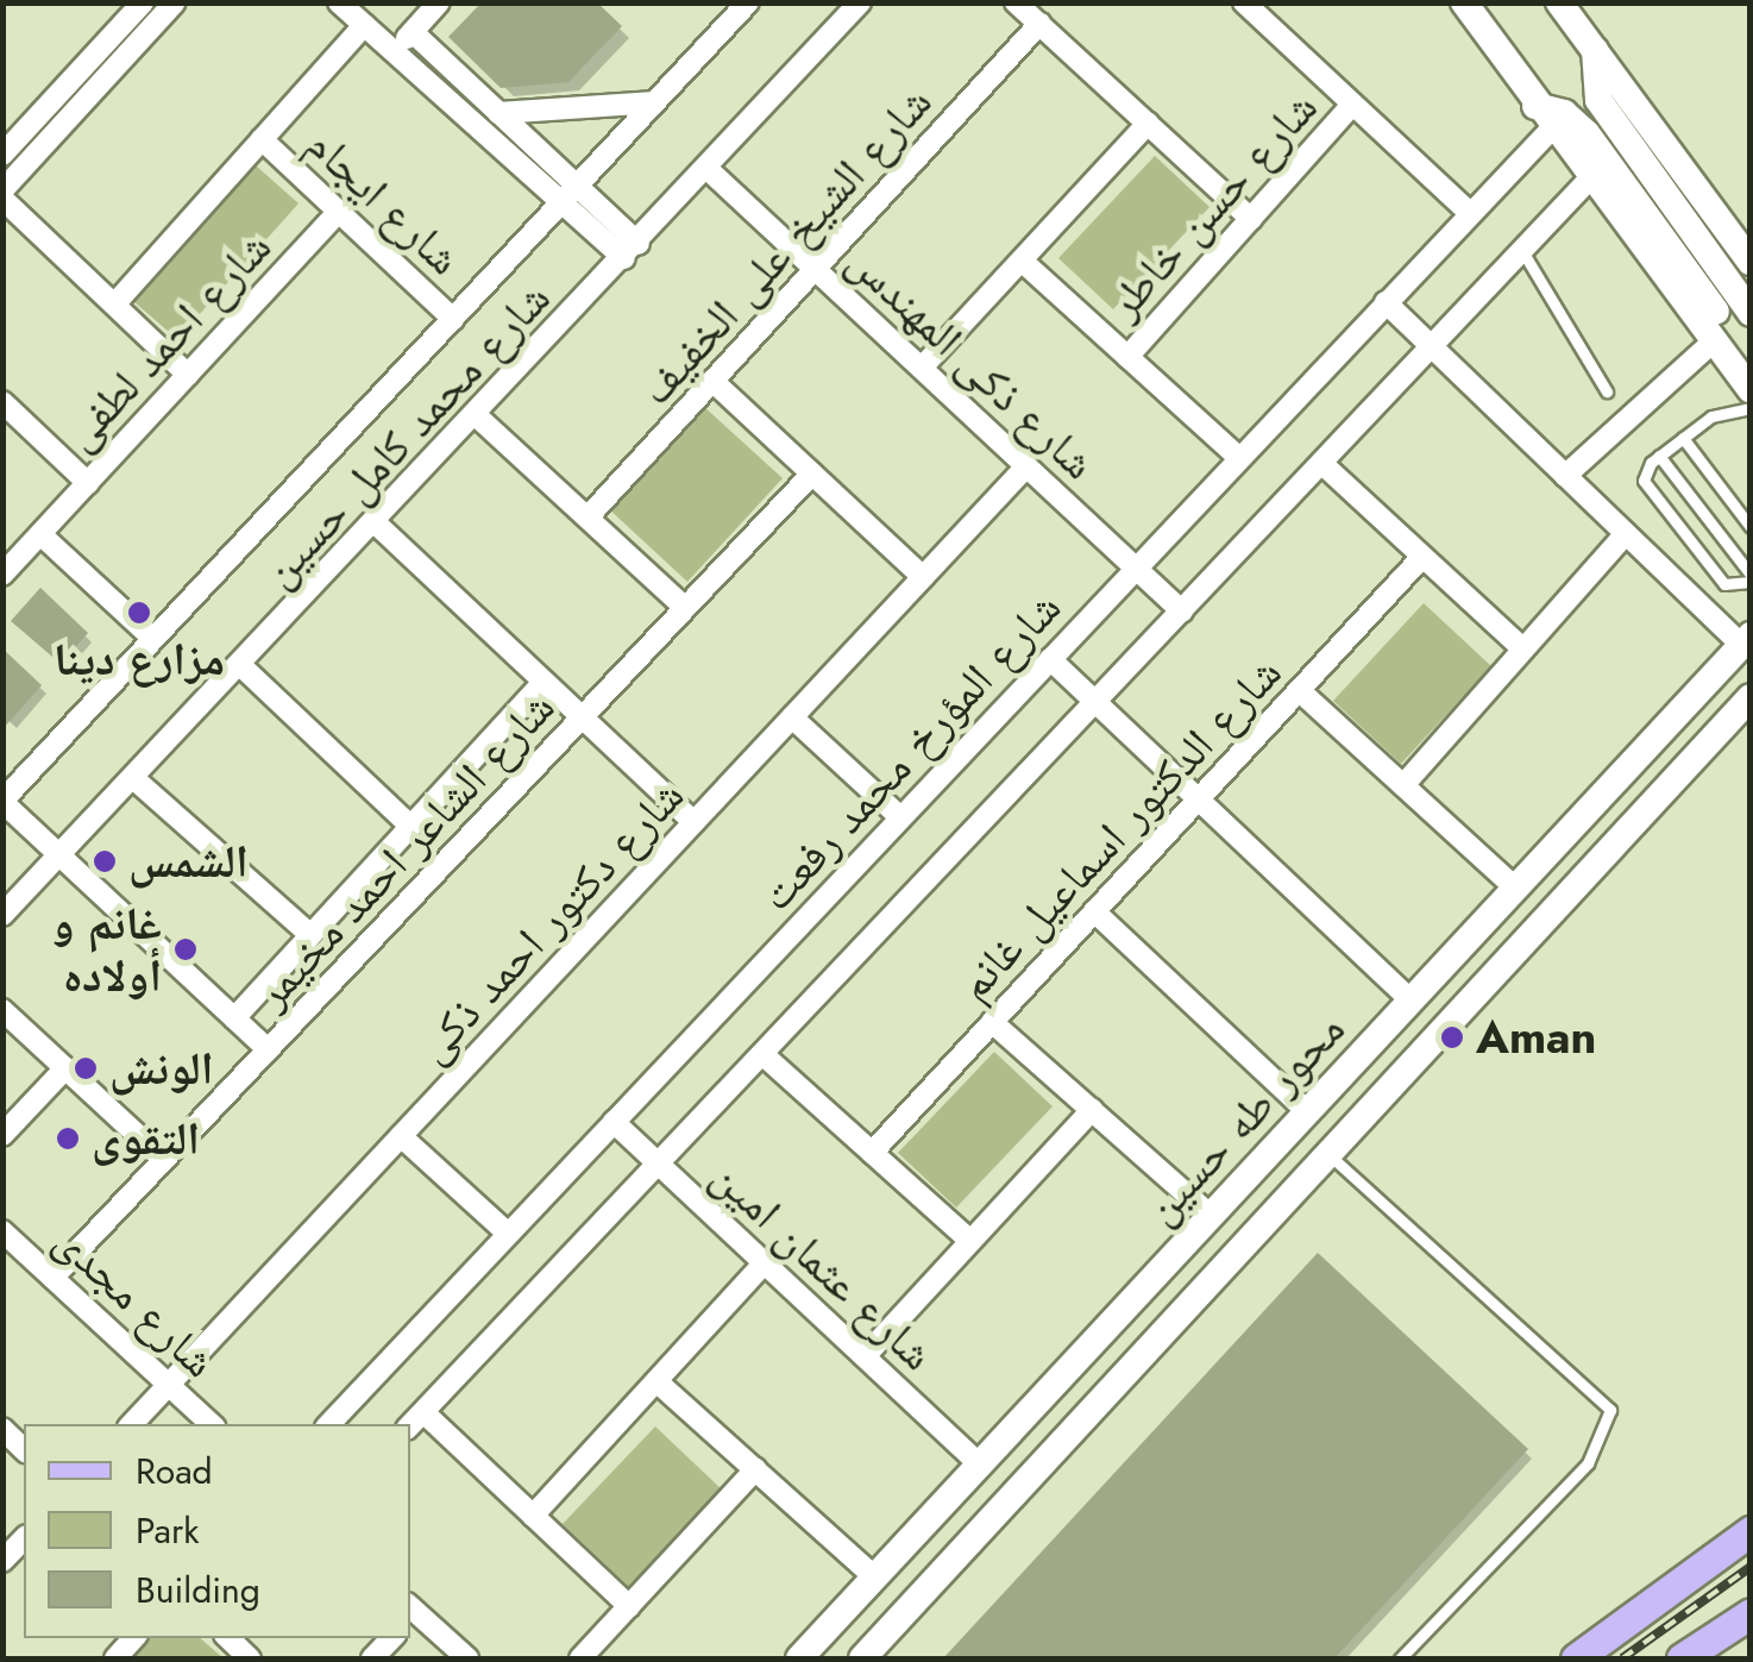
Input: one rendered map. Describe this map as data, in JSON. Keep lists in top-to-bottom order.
{
  "streets": {
    "street": [
      "شارع ايجام",
      "شارع حسن خاطر",
      "شارع الشيخ على الخفيف",
      "شارع احمد لطفى",
      "شارع ذكى المهندس",
      "شارع محمد كامل حسين",
      "شارع المؤرخ محمد رفعت",
      "شارع الدكتور اسماعيل غانم",
      "شارع الشاعر احمد مخيمر",
      "شارع دكتور احمد ذكى",
      "محور طه حسين",
      "شارع عثمان امين",
      "شارع مجدى"
    ]
  },
  "crossings": [
    ["شارع ايجام", "شارع احمد لطفى"],
    ["شارع ايجام", "شارع محمد كامل حسين"],
    ["شارع الشيخ على الخفيف", "شارع ذكى المهندس"],
    ["شارع ذكى المهندس", "شارع محمد كامل حسين"],
    ["شارع ذكى المهندس", "شارع المؤرخ محمد رفعت"],
    ["شارع ذكى المهندس", "شارع دكتور احمد ذكى"],
    ["شارع المؤرخ محمد رفعت", "شارع عثمان امين"],
    ["شارع الشاعر احمد مخيمر", "شارع مجدى"],
    ["شارع دكتور احمد ذكى", "شارع مجدى"],
    ["محور طه حسين", "شارع عثمان امين"]
  ],
  "places": [
    "مزارع دينا",
    "الشمس",
    "غانم و أولاده",
    "Aman",
    "الونش",
    "التقوى"
  ],
  "legend": ["Road", "Park", "Building"]
}
